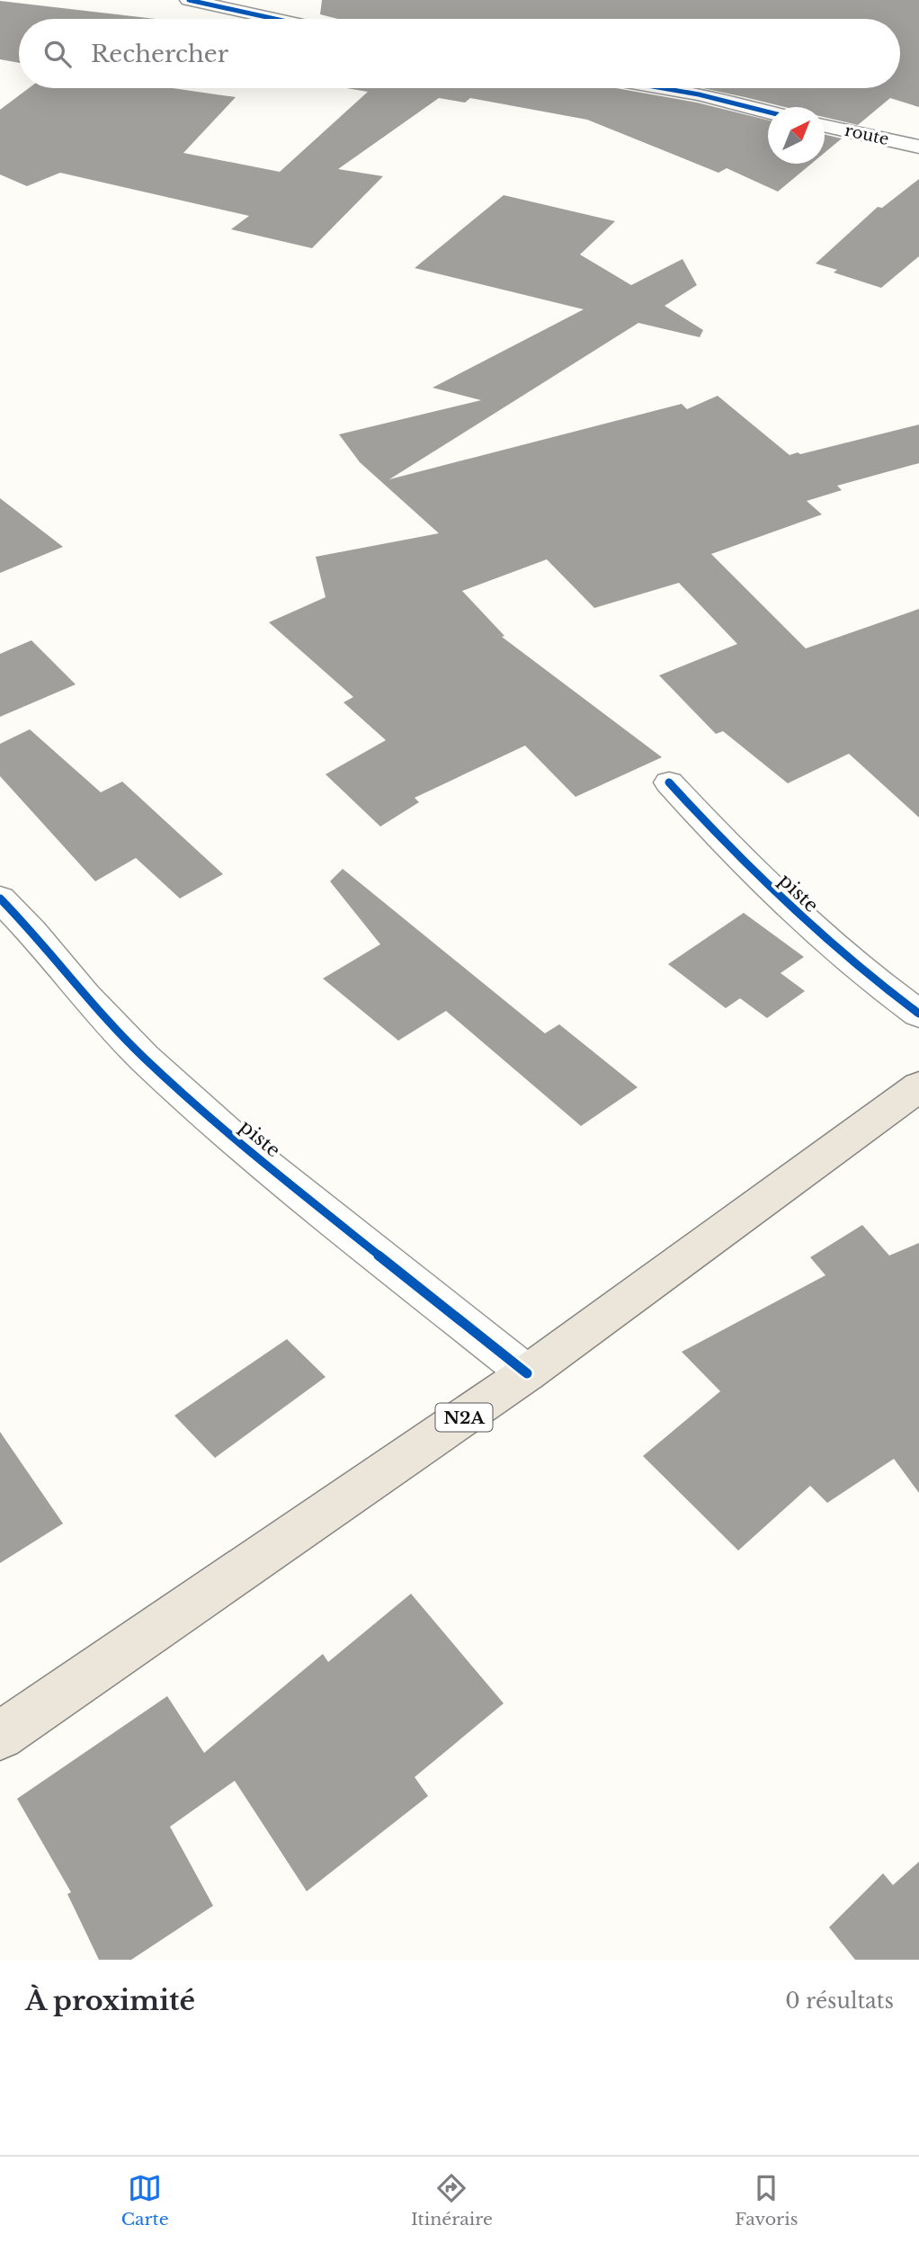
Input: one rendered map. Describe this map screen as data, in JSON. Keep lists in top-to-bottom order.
{
  "streets": {
    "highway": ["N2A"],
    "street": ["route", "piste"]
  },
  "crossings": [
    ["piste", "N2A"]
  ],
  "north": "top right",
  "page": {
    "search": "Rechercher",
    "heading": ["À proximité", "0 résultats"],
    "nav": ["Carte", "Itinéraire", "Favoris"]
  }
}
